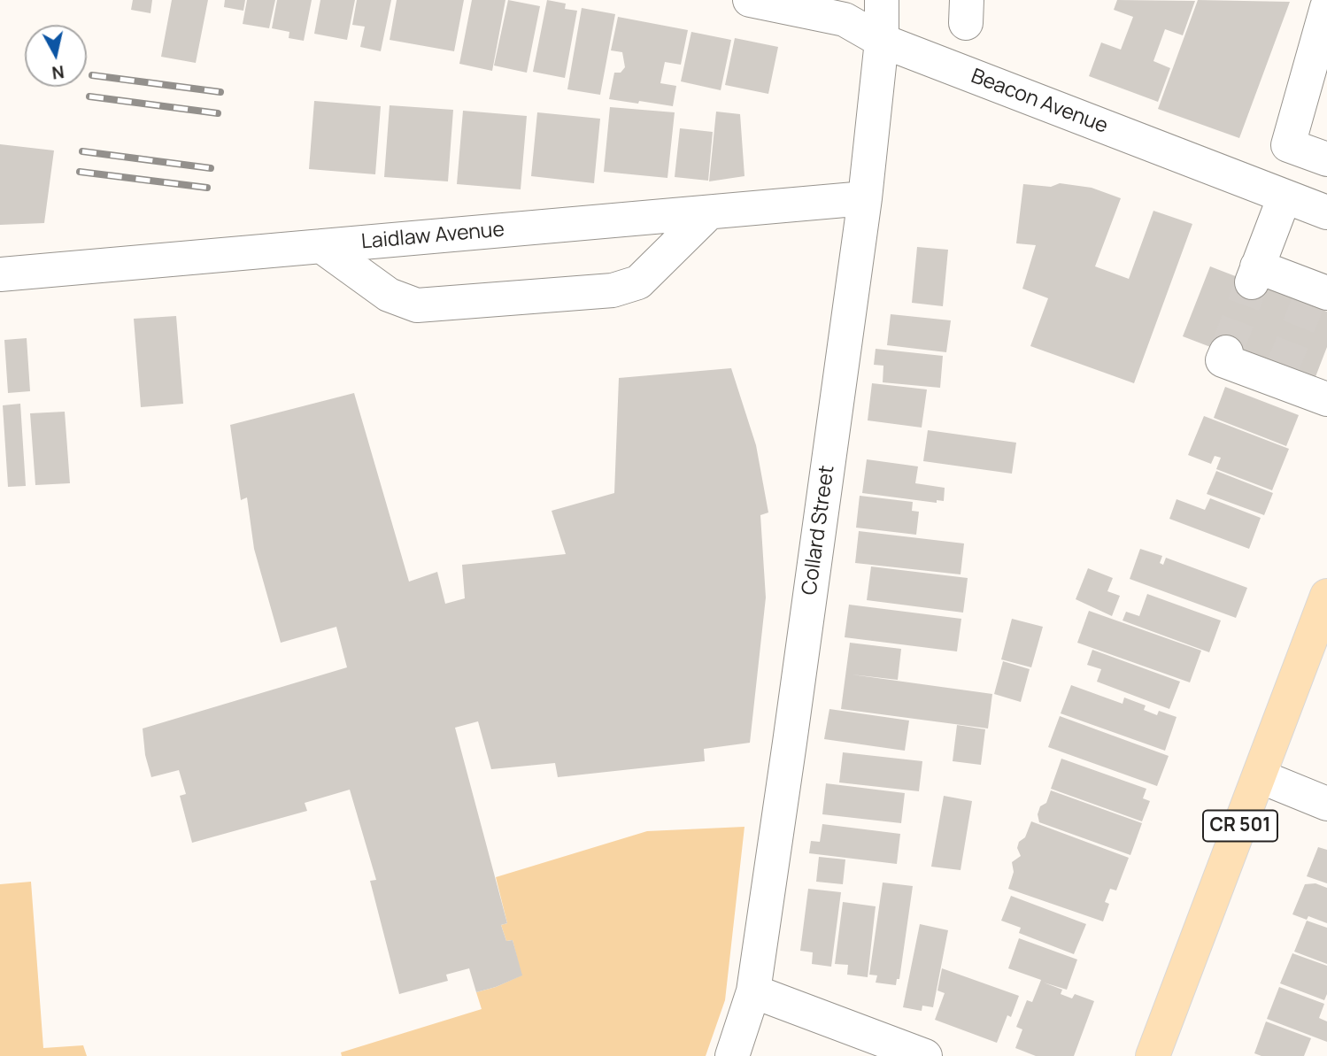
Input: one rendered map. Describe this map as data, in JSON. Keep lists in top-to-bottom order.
{
  "streets": {
    "main road": ["CR 501"],
    "street": ["Beacon Avenue", "Laidlaw Avenue", "Collard Street"]
  },
  "crossings": [
    ["Beacon Avenue", "Collard Street"],
    ["Laidlaw Avenue", "Collard Street"]
  ],
  "north": "bottom"
}
